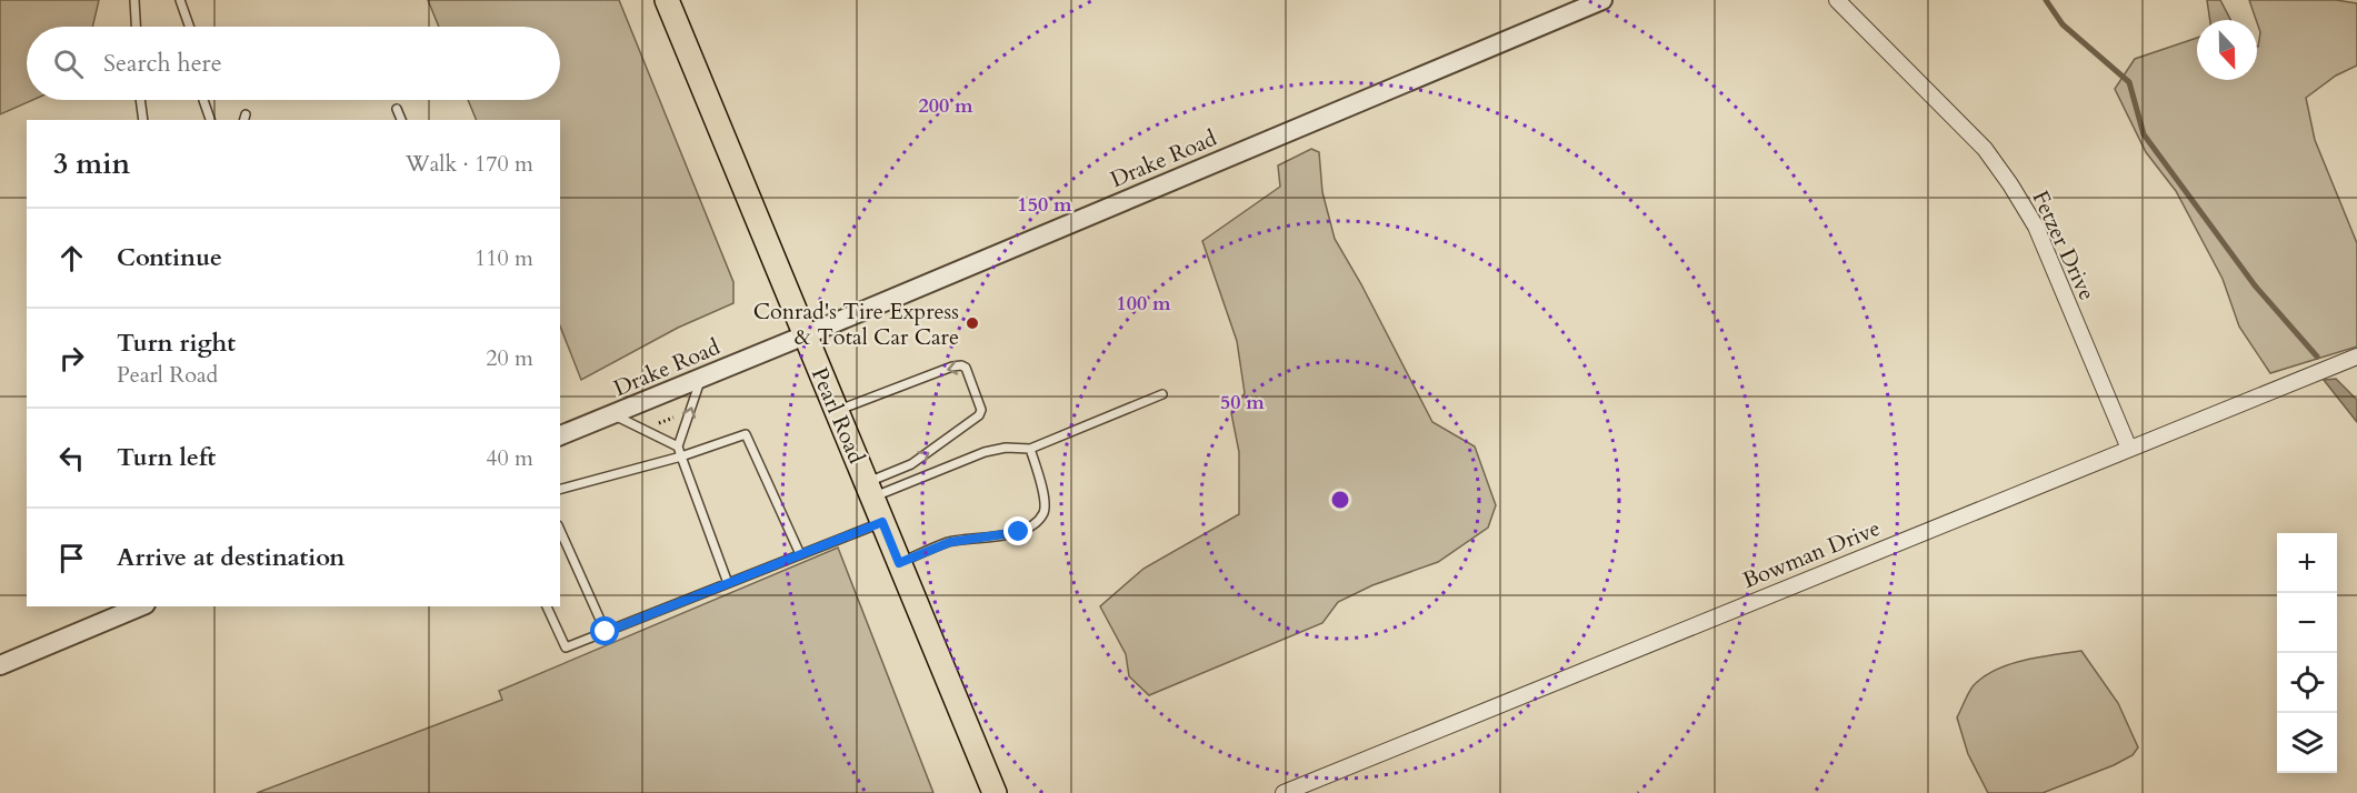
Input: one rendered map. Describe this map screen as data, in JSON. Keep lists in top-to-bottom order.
{
  "streets": {
    "main road": ["Pearl Road"],
    "street": ["Drake Road", "Fetzer Drive", "Bowman Drive"]
  },
  "crossings": [
    ["Drake Road", "Pearl Road"],
    ["Fetzer Drive", "Bowman Drive"]
  ],
  "places": ["Conrad's Tire Express & Total Car Care"],
  "north": "bottom",
  "page": {
    "search": "Search here",
    "heading": ["3 min", "Walk · 170 m"],
    "list": [
      ["Continue", "110 m"],
      ["Turn right", "Pearl Road", "20 m"],
      ["Turn left", "40 m"],
      "Arrive at destination"
    ],
    "map_buttons": ["+", "−"]
  },
  "rings": [
    "200 m",
    "150 m",
    "100 m",
    "50 m"
  ]
}
